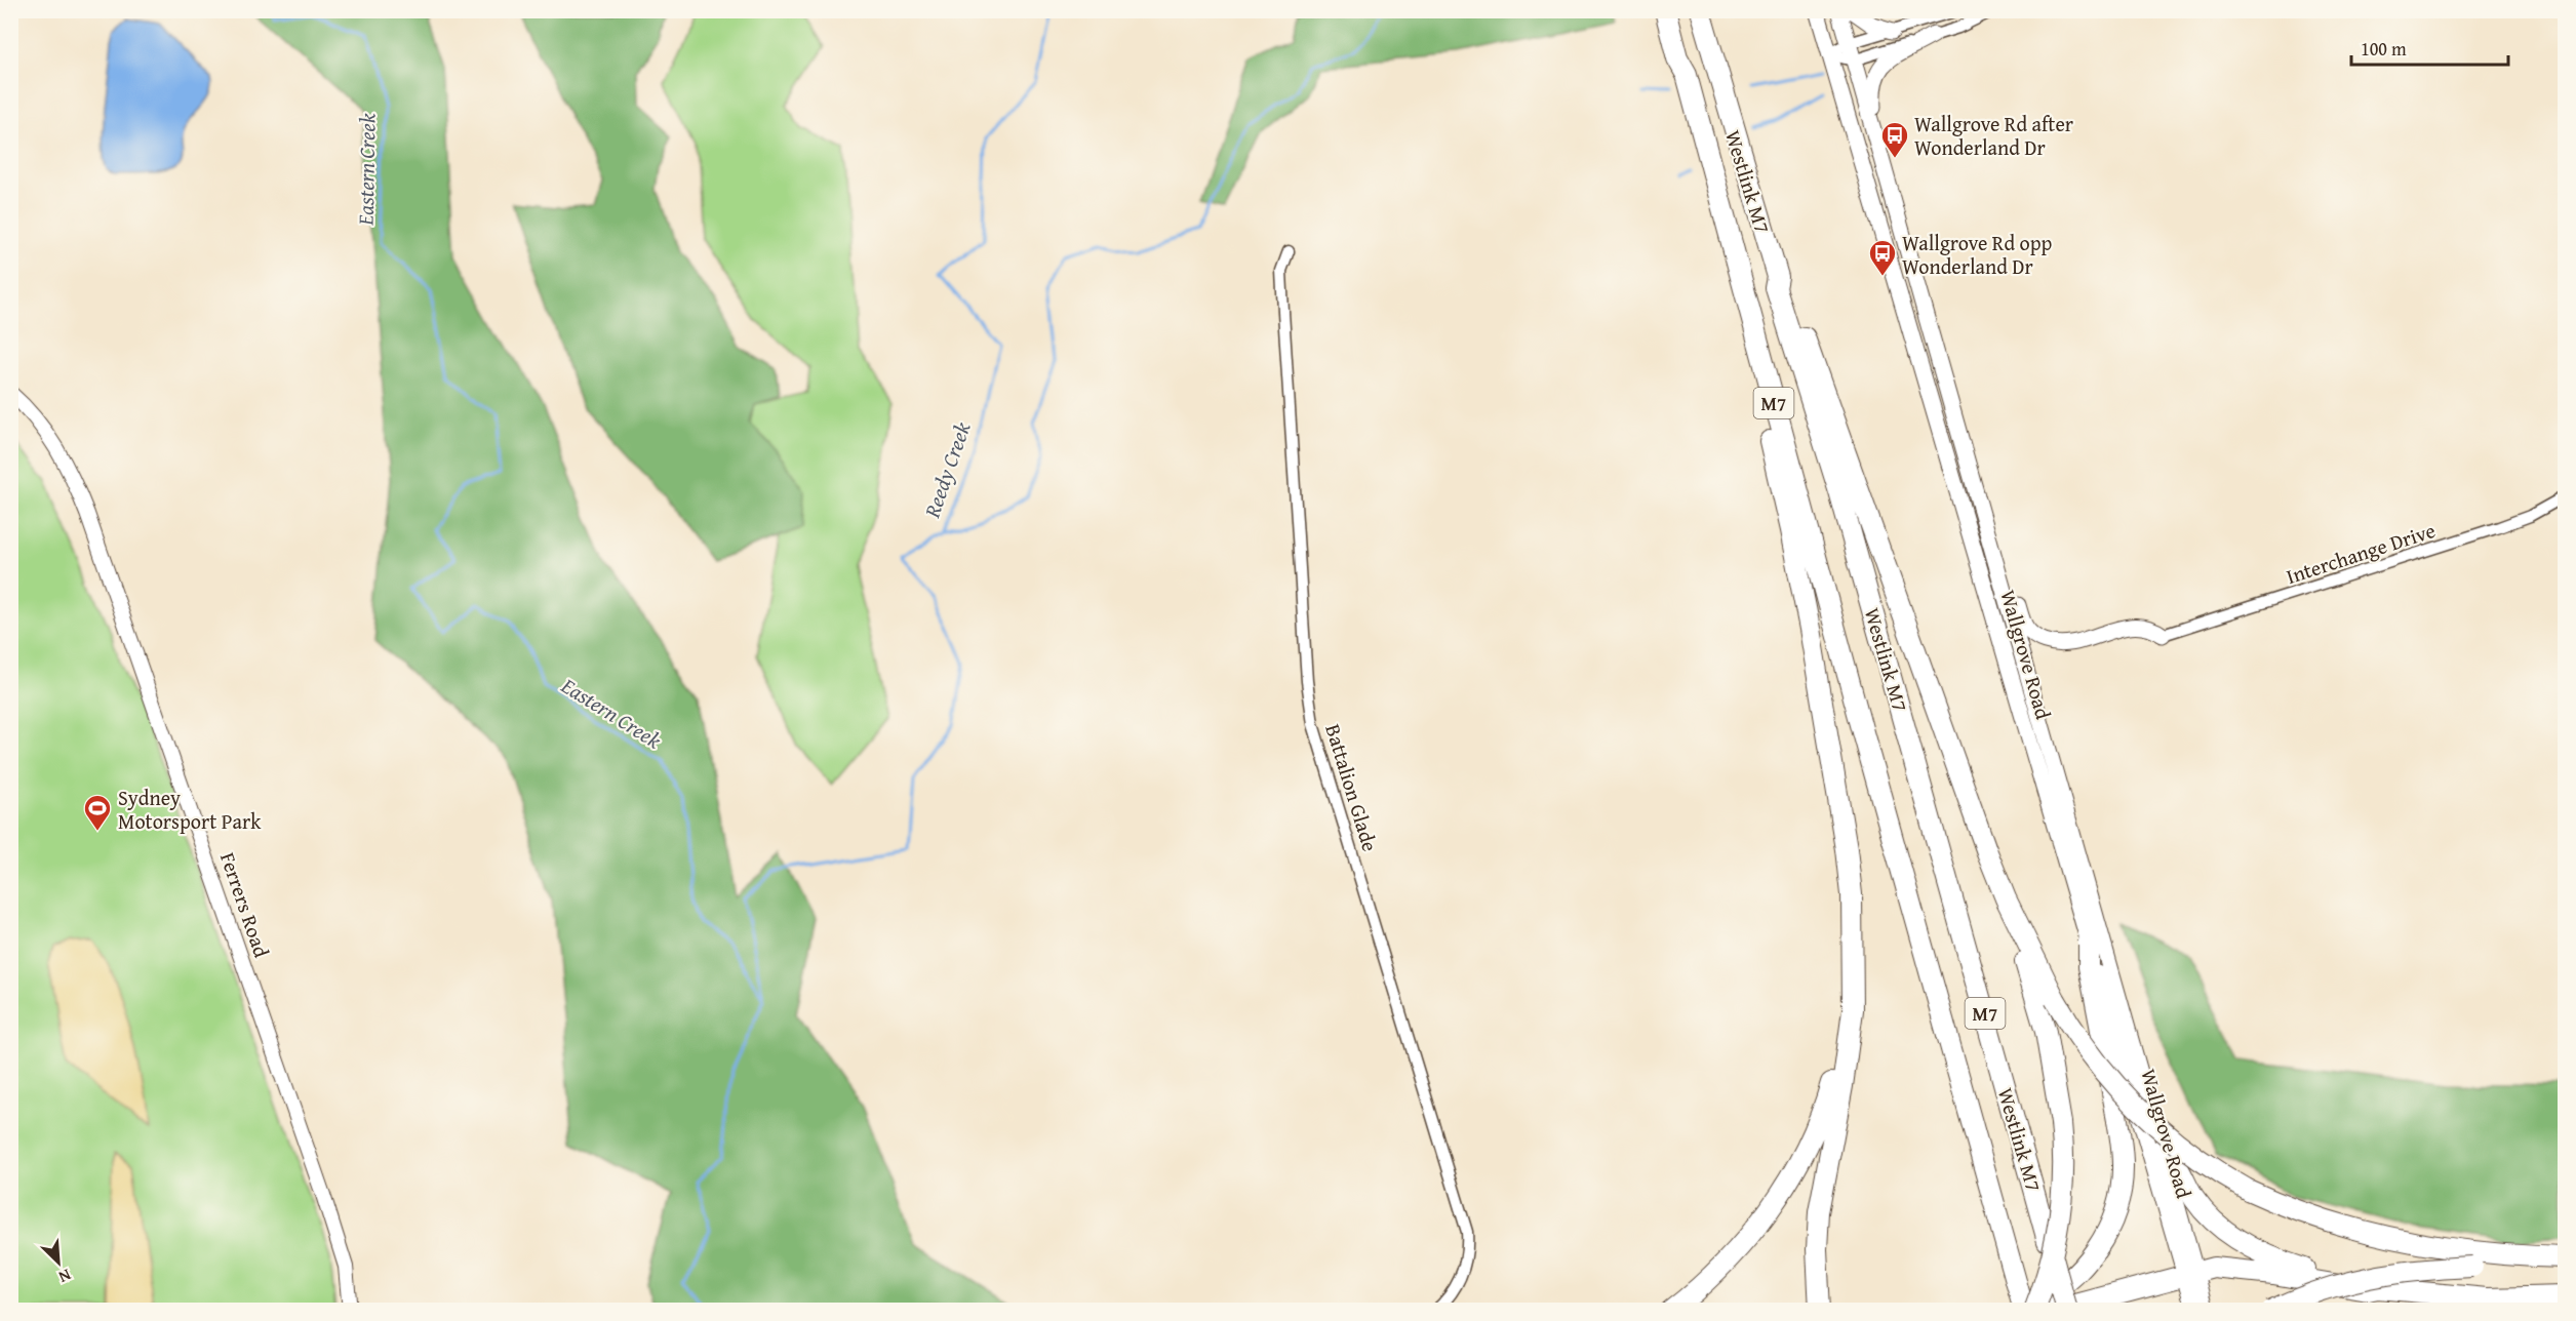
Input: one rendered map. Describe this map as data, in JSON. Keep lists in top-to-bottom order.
{
  "streets": {
    "highway": ["Westlink M7", "M7"],
    "main road": ["Wallgrove Road"],
    "street": ["Interchange Drive", "Battalion Glade", "Ferrers Road"]
  },
  "water": ["Eastern Creek", "Reedy Creek"],
  "places": {
    "bus stop": ["Wallgrove Rd after Wonderland Dr", "Wallgrove Rd opp Wonderland Dr"],
    "sports": ["Sydney Motorsport Park"]
  },
  "scale_bar": "100 m",
  "north": "bottom right"
}
